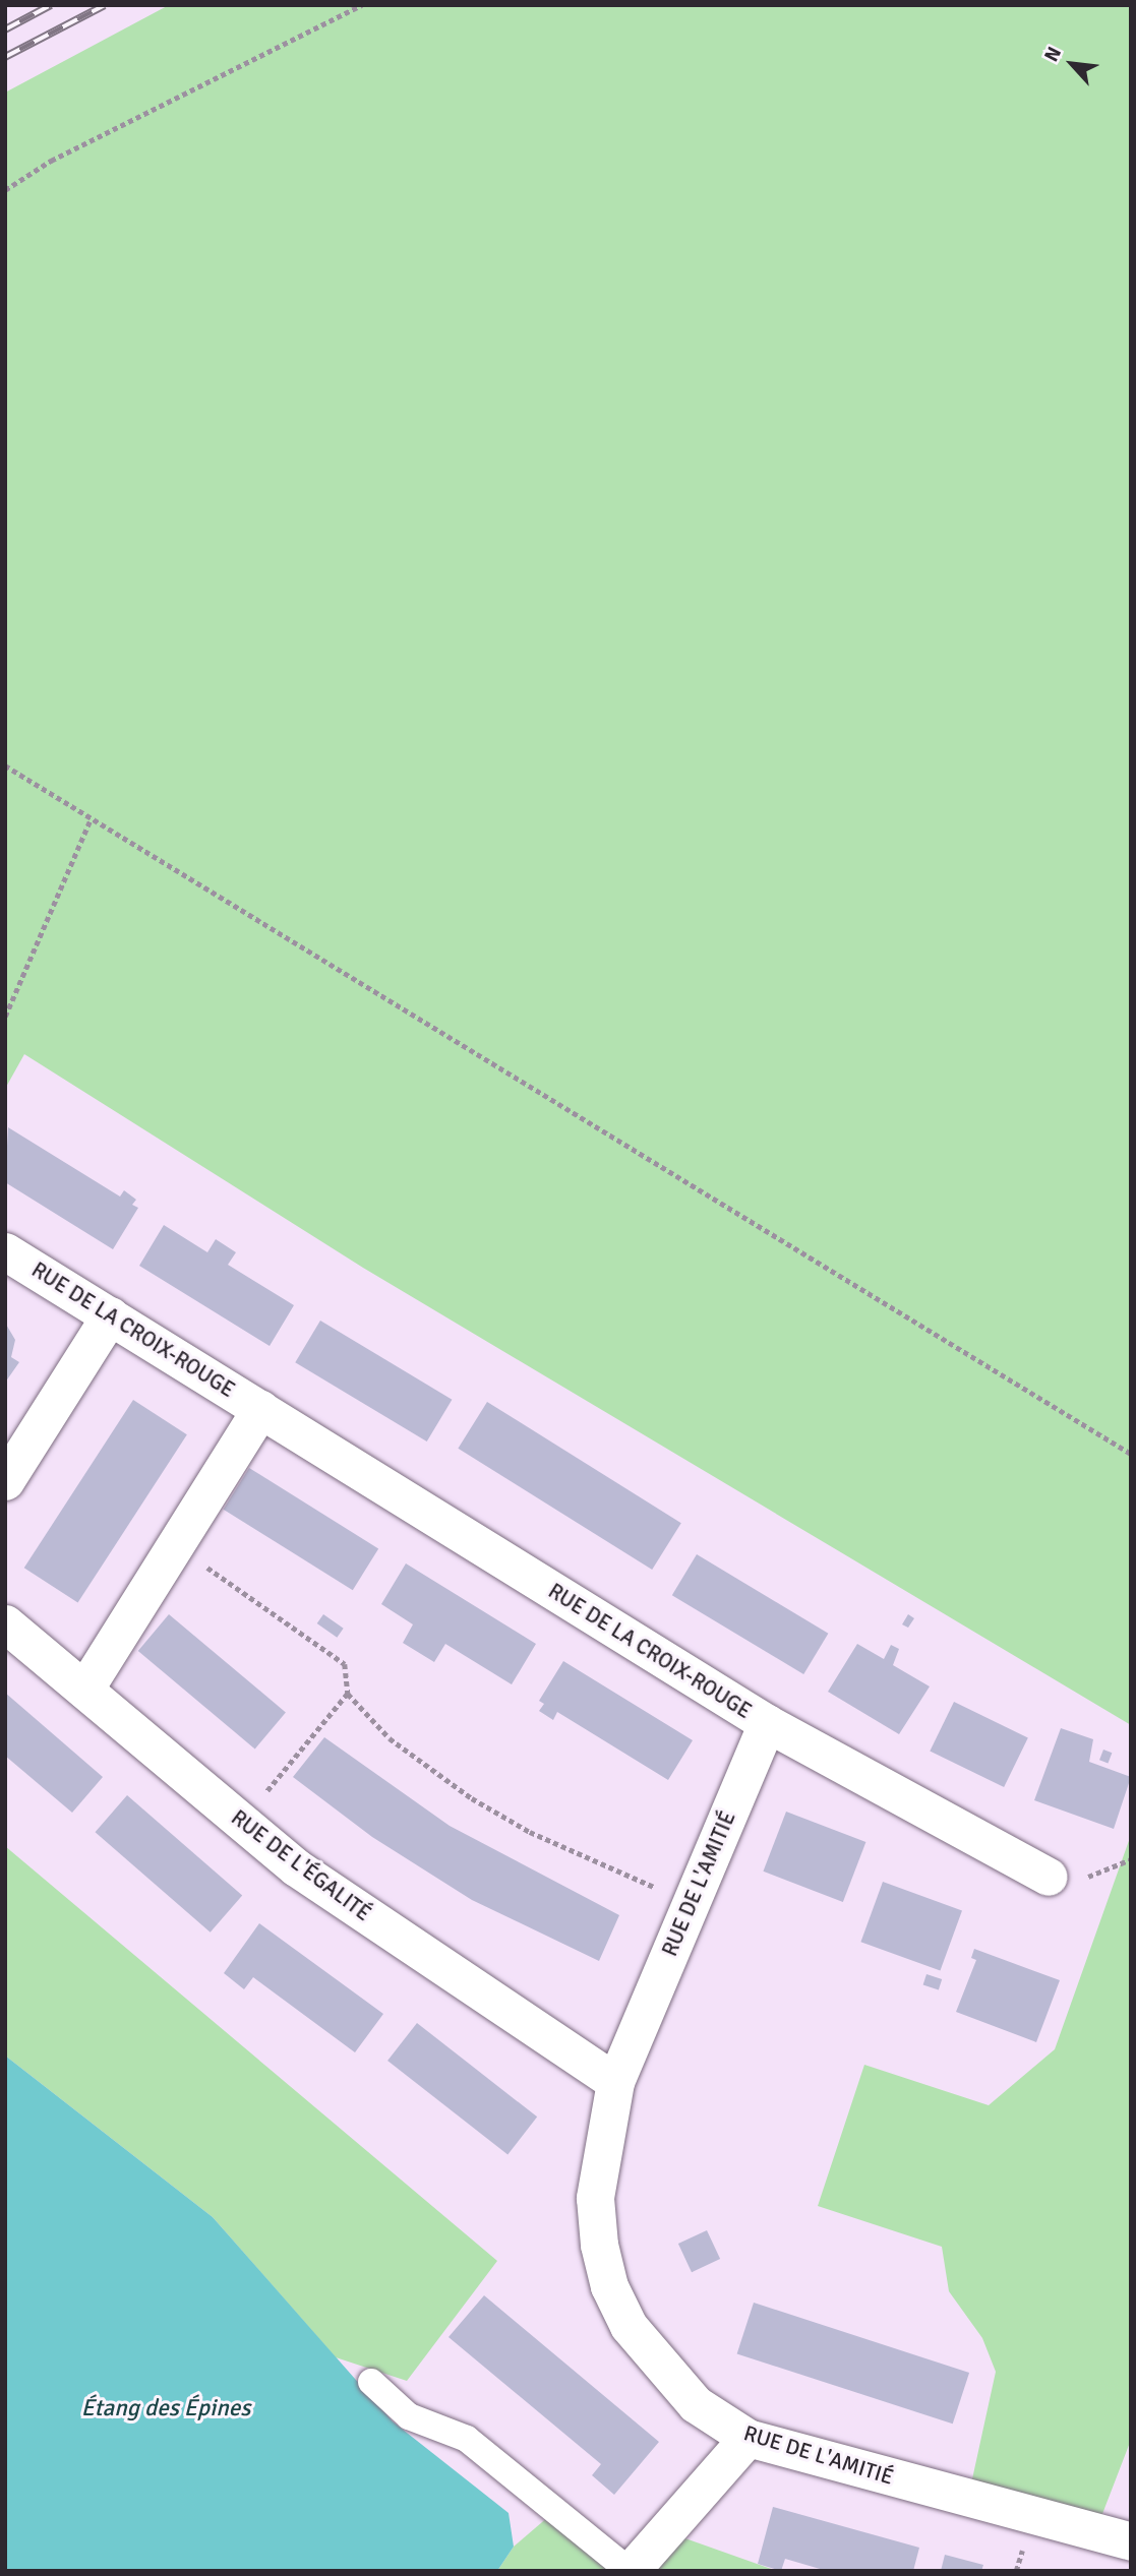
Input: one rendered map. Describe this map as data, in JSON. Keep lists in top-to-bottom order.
{
  "streets": {
    "street": ["RUE DE LA CROIX-ROUGE", "RUE DE L'ÉGALITÉ", "RUE DE L'AMITIÉ"]
  },
  "crossings": [
    ["RUE DE LA CROIX-ROUGE", "RUE DE L'AMITIÉ"],
    ["RUE DE L'ÉGALITÉ", "RUE DE L'AMITIÉ"]
  ],
  "water": ["Étang des Épines"],
  "north": "top left"
}
